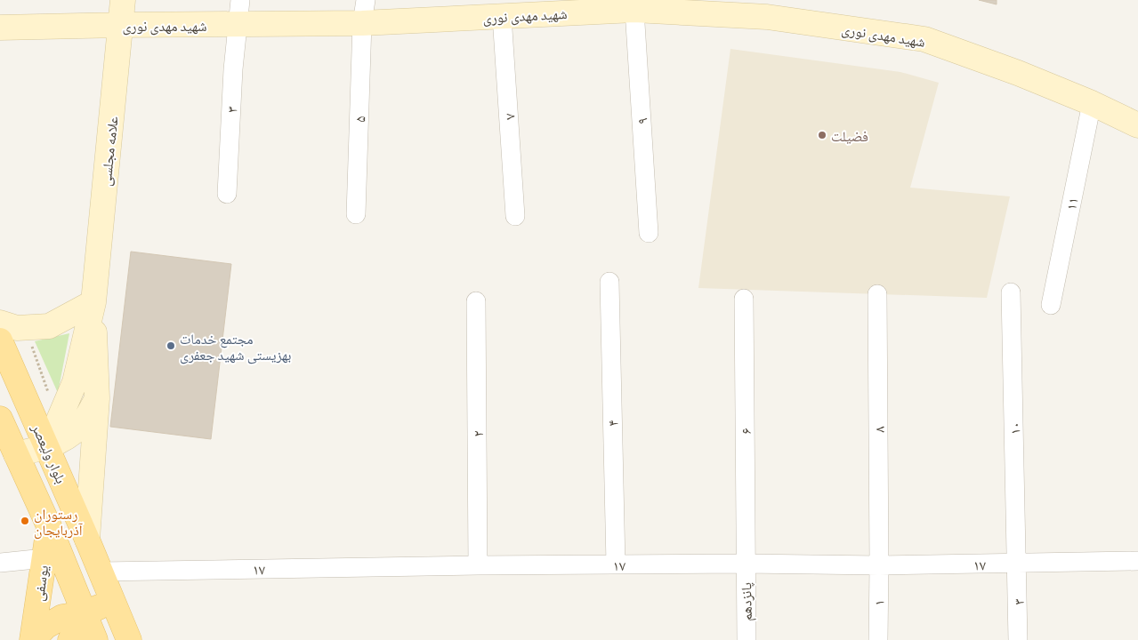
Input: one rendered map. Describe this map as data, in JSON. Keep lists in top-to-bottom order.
{
  "streets": {
    "main road": [
      "شهید مهدی نوری",
      "علامه مجلسی",
      "بلوار ولیعصر",
      "یوسفی"
    ],
    "street": [
      "۳",
      "۷",
      "۵",
      "۹",
      "۱۱",
      "۴",
      "۱۰",
      "۸",
      "۶",
      "۲",
      "۱۷",
      "پانزدهم",
      "۱"
    ]
  },
  "crossings": [
    ["شهید مهدی نوری", "۳"],
    ["شهید مهدی نوری", "۷"],
    ["شهید مهدی نوری", "۵"],
    ["شهید مهدی نوری", "۹"],
    ["شهید مهدی نوری", "علامه مجلسی"],
    ["شهید مهدی نوری", "۱۱"],
    ["۳", "۱۰"],
    ["۳", "۱۷"],
    ["۴", "۱۷"],
    ["۱۰", "۱۷"],
    ["۸", "۱۷"],
    ["۸", "۱"],
    ["۶", "۱۷"],
    ["۶", "پانزدهم"],
    ["۲", "۱۷"],
    ["بلوار ولیعصر", "۱۷"],
    ["۱۷", "پانزدهم"],
    ["۱۷", "۱"]
  ],
  "places": ["فضیلت", "مجتمع خدمات بهزیستی شهید جعفری", "رستوران آذربایجان"]
}
